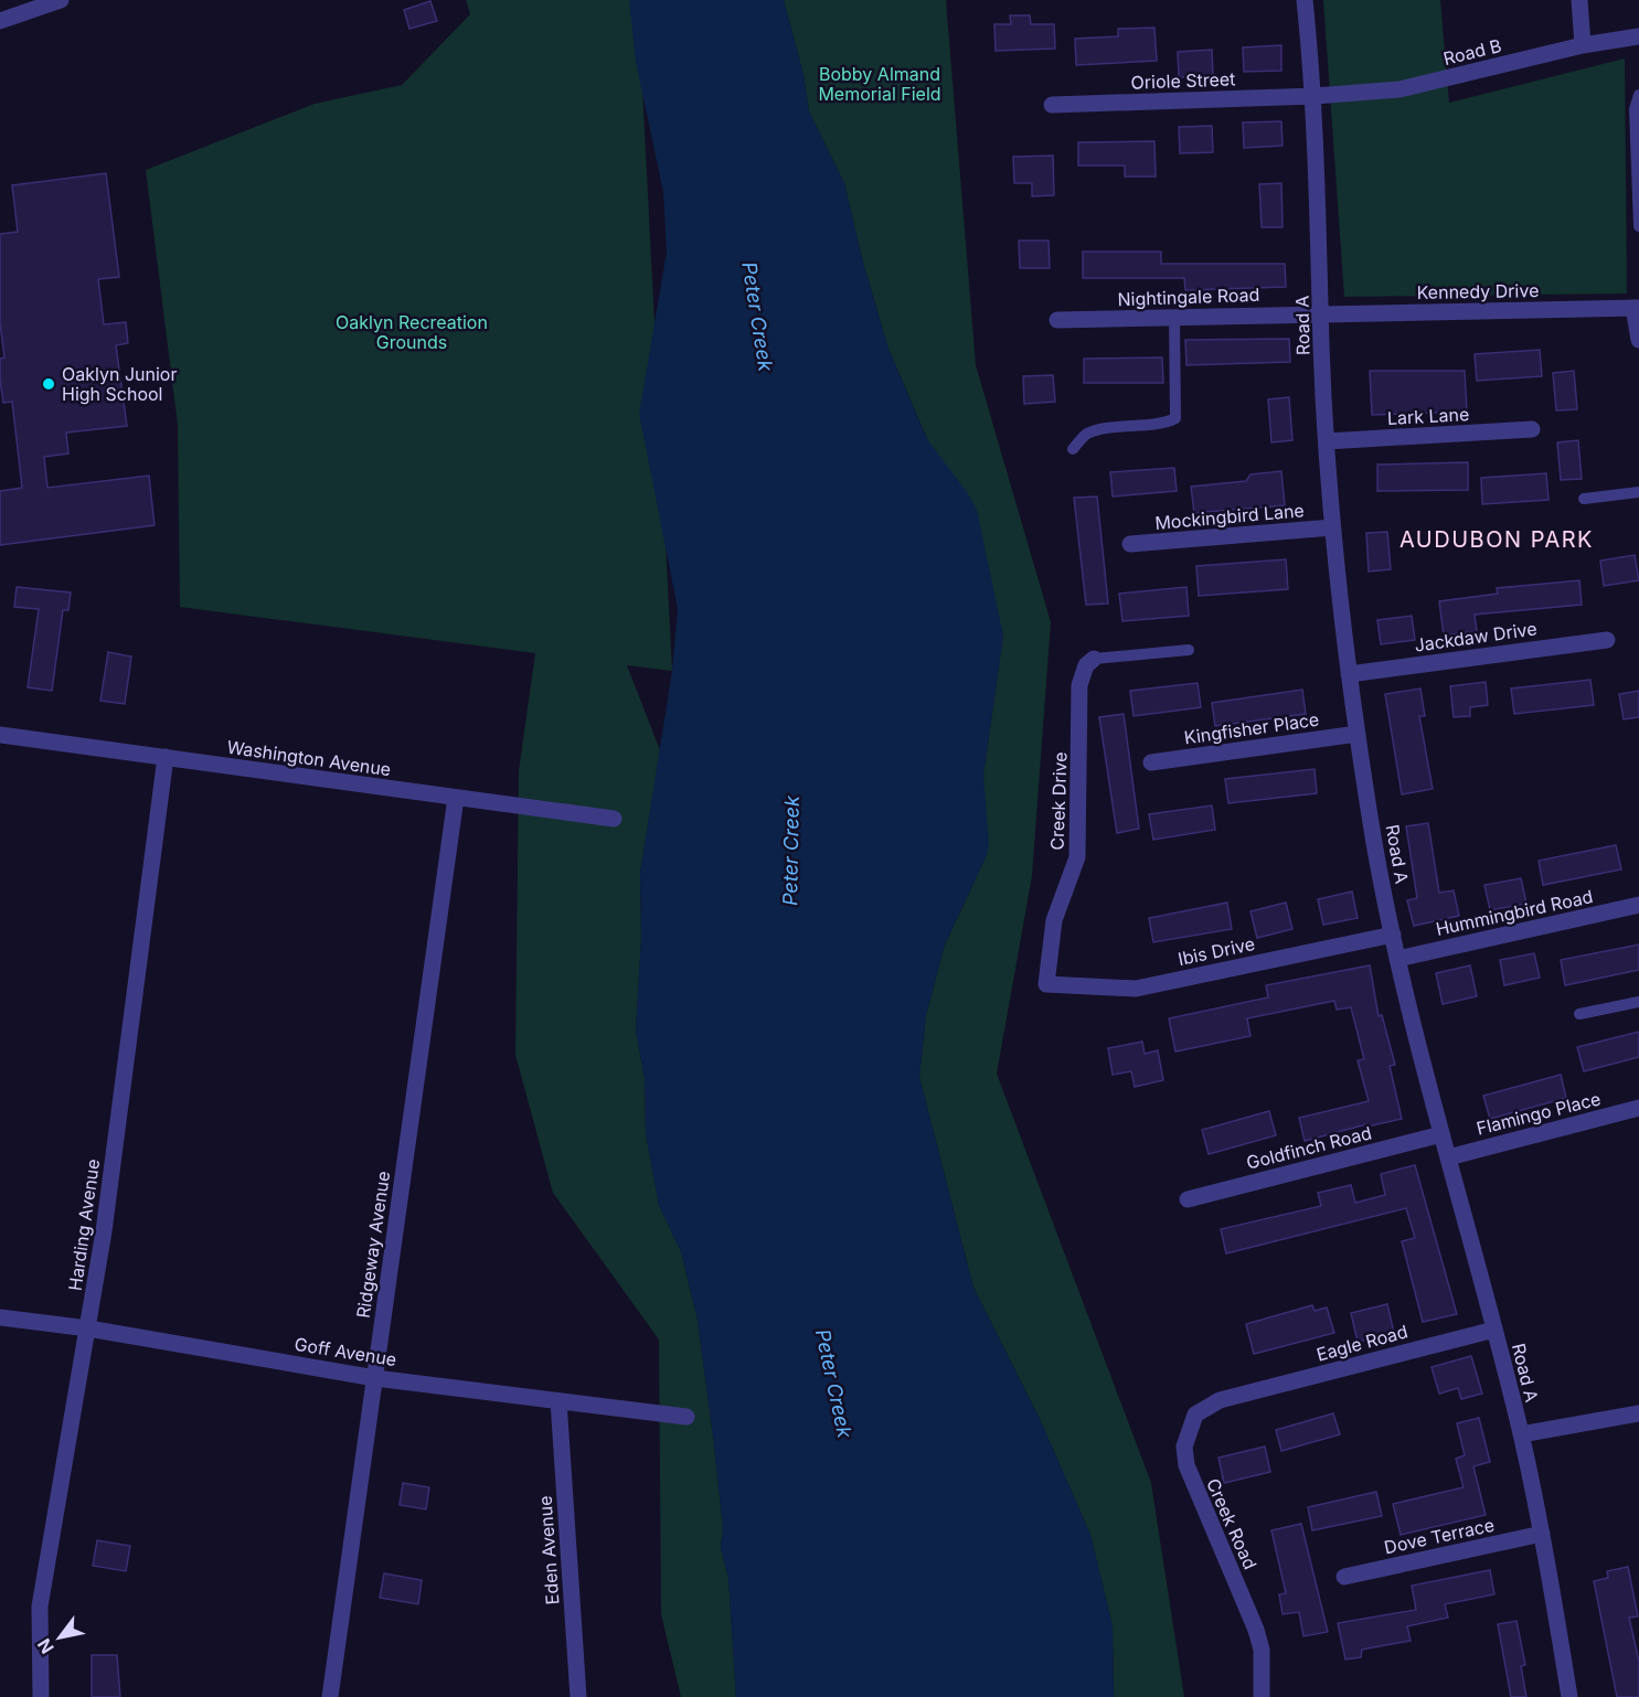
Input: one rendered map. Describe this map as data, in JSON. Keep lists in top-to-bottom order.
{
  "streets": {
    "street": [
      "Road B",
      "Oriole Street",
      "Kennedy Drive",
      "Nightingale Road",
      "Road A",
      "Lark Lane",
      "Mockingbird Lane",
      "Jackdaw Drive",
      "Kingfisher Place",
      "Washington Avenue",
      "Creek Drive",
      "Hummingbird Road",
      "Ibis Drive",
      "Flamingo Place",
      "Goldfinch Road",
      "Harding Avenue",
      "Ridgeway Avenue",
      "Eagle Road",
      "Goff Avenue",
      "Creek Road",
      "Dove Terrace",
      "Eden Avenue"
    ]
  },
  "crossings": [
    ["Road B", "Oriole Street"],
    ["Road B", "Road A"],
    ["Oriole Street", "Road A"],
    ["Kennedy Drive", "Nightingale Road"],
    ["Kennedy Drive", "Road A"],
    ["Nightingale Road", "Road A"],
    ["Road A", "Lark Lane"],
    ["Road A", "Mockingbird Lane"],
    ["Road A", "Jackdaw Drive"],
    ["Road A", "Kingfisher Place"],
    ["Road A", "Hummingbird Road"],
    ["Road A", "Ibis Drive"],
    ["Road A", "Flamingo Place"],
    ["Road A", "Goldfinch Road"],
    ["Road A", "Eagle Road"],
    ["Road A", "Dove Terrace"],
    ["Washington Avenue", "Harding Avenue"],
    ["Washington Avenue", "Ridgeway Avenue"],
    ["Creek Drive", "Ibis Drive"],
    ["Harding Avenue", "Goff Avenue"],
    ["Ridgeway Avenue", "Goff Avenue"],
    ["Eagle Road", "Creek Road"],
    ["Goff Avenue", "Eden Avenue"]
  ],
  "districts": ["AUDUBON PARK"],
  "water": ["Peter Creek"],
  "parks": ["Bobby Almand Memorial Field", "Oaklyn Recreation Grounds"],
  "places": ["Oaklyn Junior High School"],
  "north": "bottom left"
}
